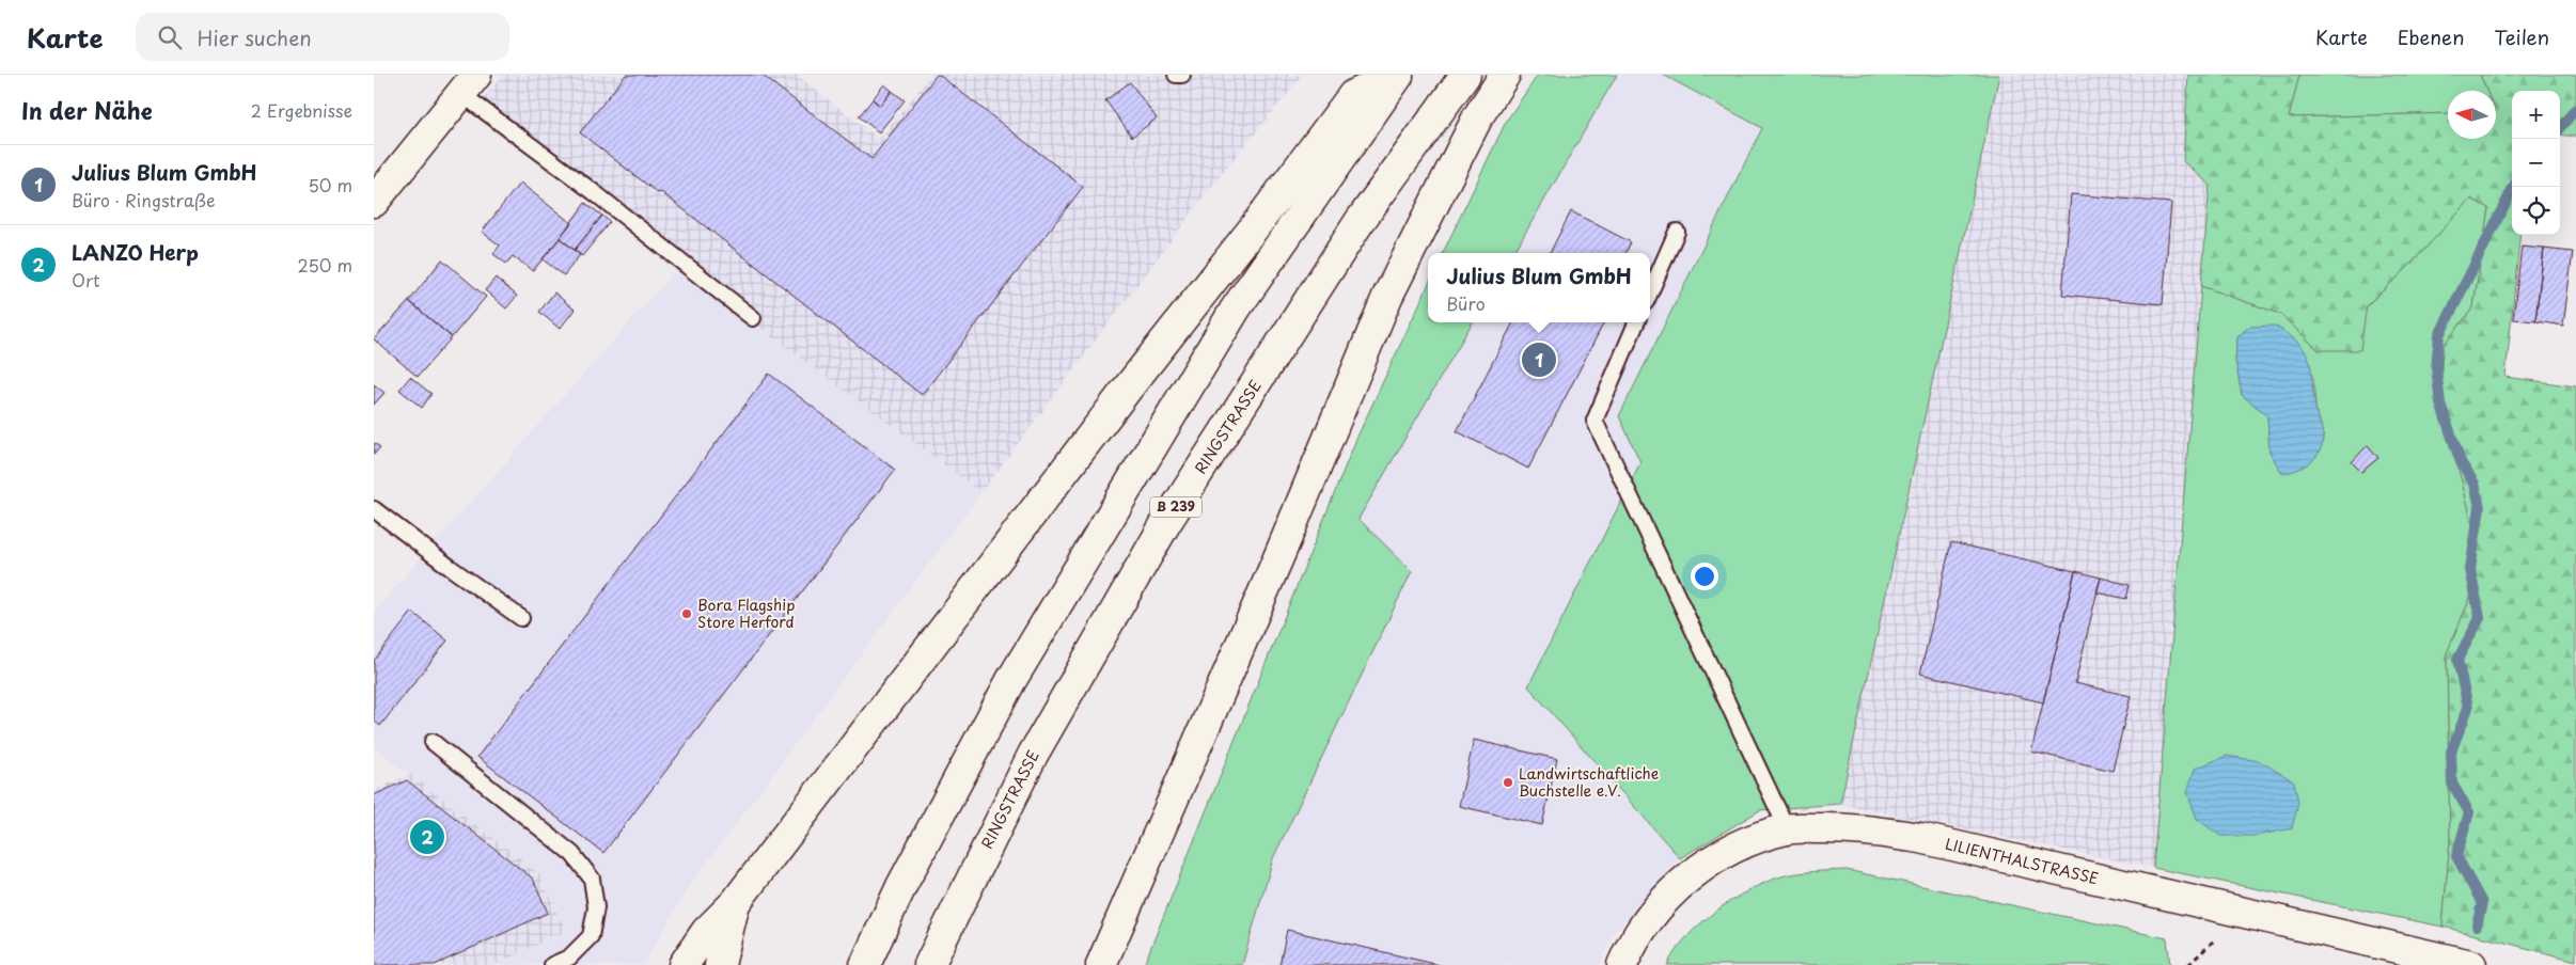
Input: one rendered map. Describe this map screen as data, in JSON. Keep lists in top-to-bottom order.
{
  "streets": {
    "main road": ["RINGSTRASSE", "B 239", "LILIENTHALSTRASSE"]
  },
  "places": ["Bora Flagship Store Herford", "Landwirtschaftliche Buchstelle e.V."],
  "north": "left",
  "page": {
    "header": "Karte",
    "search": "Hier suchen",
    "nav": ["Karte", "Ebenen", "Teilen"],
    "heading": ["In der Nähe", "2 Ergebnisse"],
    "map_buttons": ["+", "−"],
    "list": [
      {
        "mark": "1",
        "name": "Julius Blum GmbH",
        "note": "Büro · Ringstraße",
        "value": "50 m"
      },
      {
        "mark": "2",
        "name": "LANZO Herp",
        "note": "Ort",
        "value": "250 m"
      }
    ],
    "popup": ["Julius Blum GmbH", "Büro"],
    "pins": ["1", "2"]
  }
}
